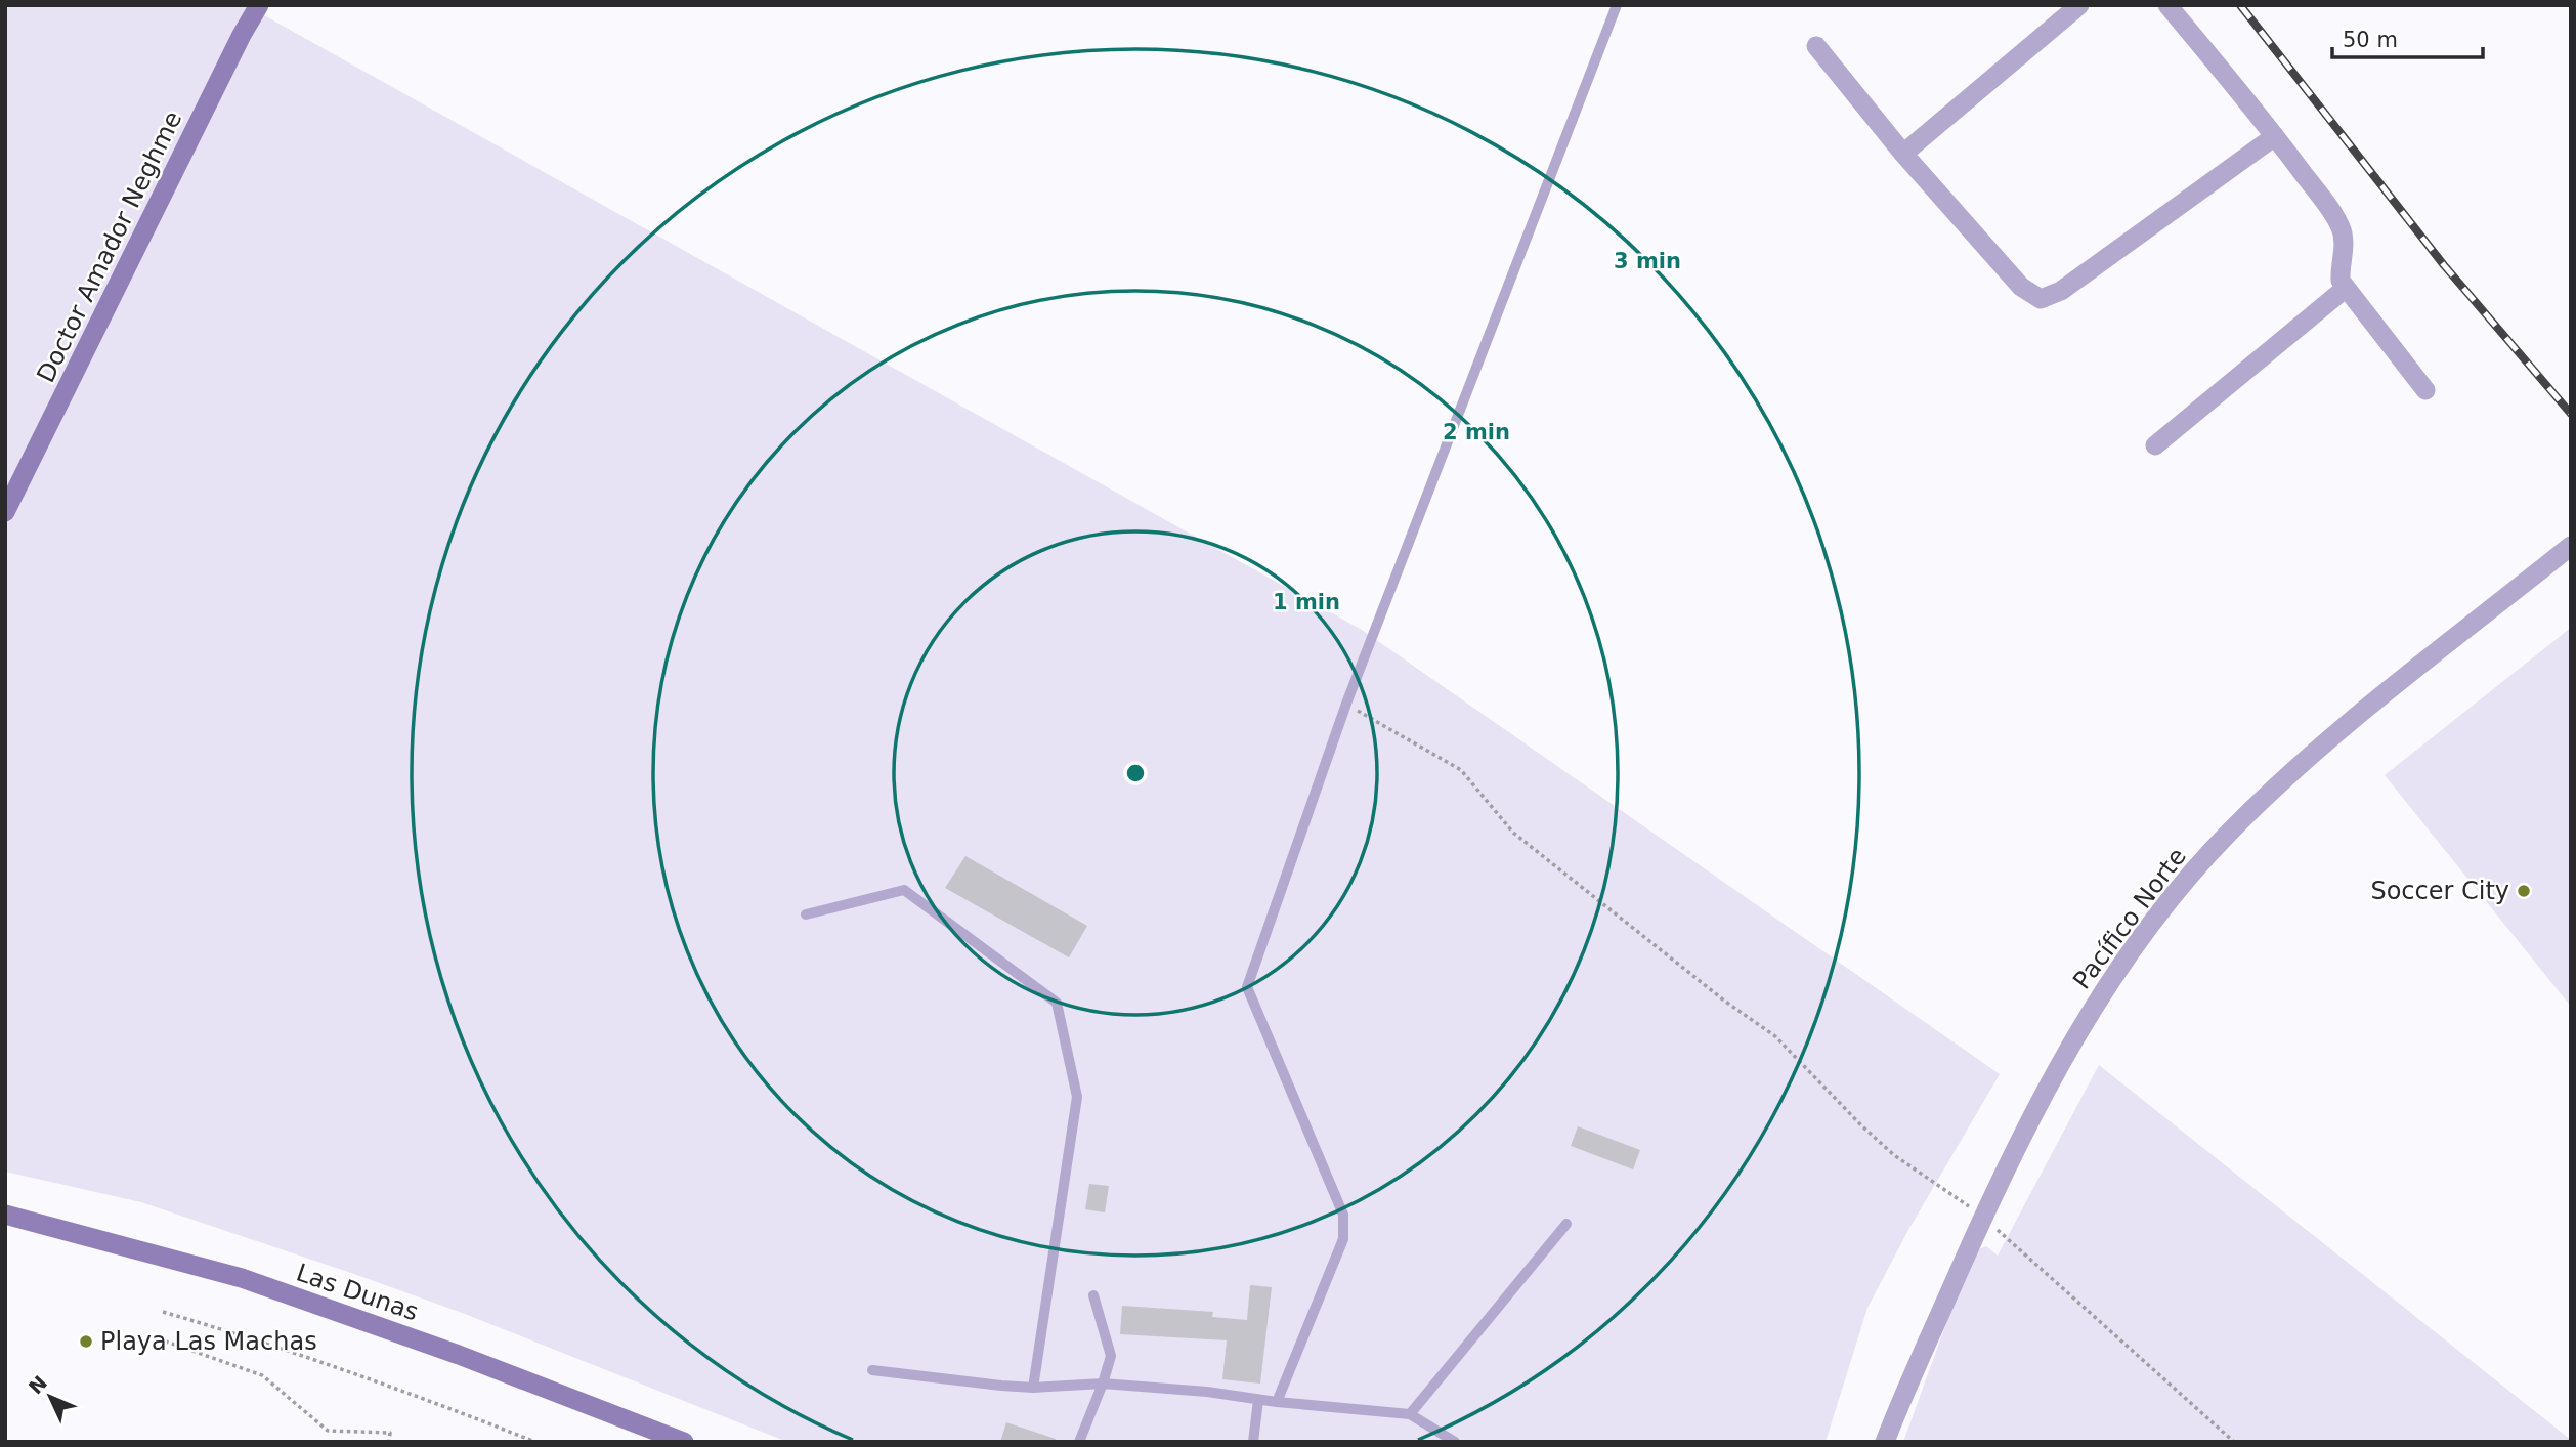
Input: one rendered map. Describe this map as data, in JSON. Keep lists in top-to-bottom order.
{
  "streets": {
    "main road": ["Doctor Amador Neghme", "Las Dunas"],
    "street": ["Pacífico Norte"]
  },
  "places": ["Soccer City", "Playa Las Machas"],
  "scale_bar": "50 m",
  "north": "top left",
  "rings": ["3 min", "2 min", "1 min"]
}
